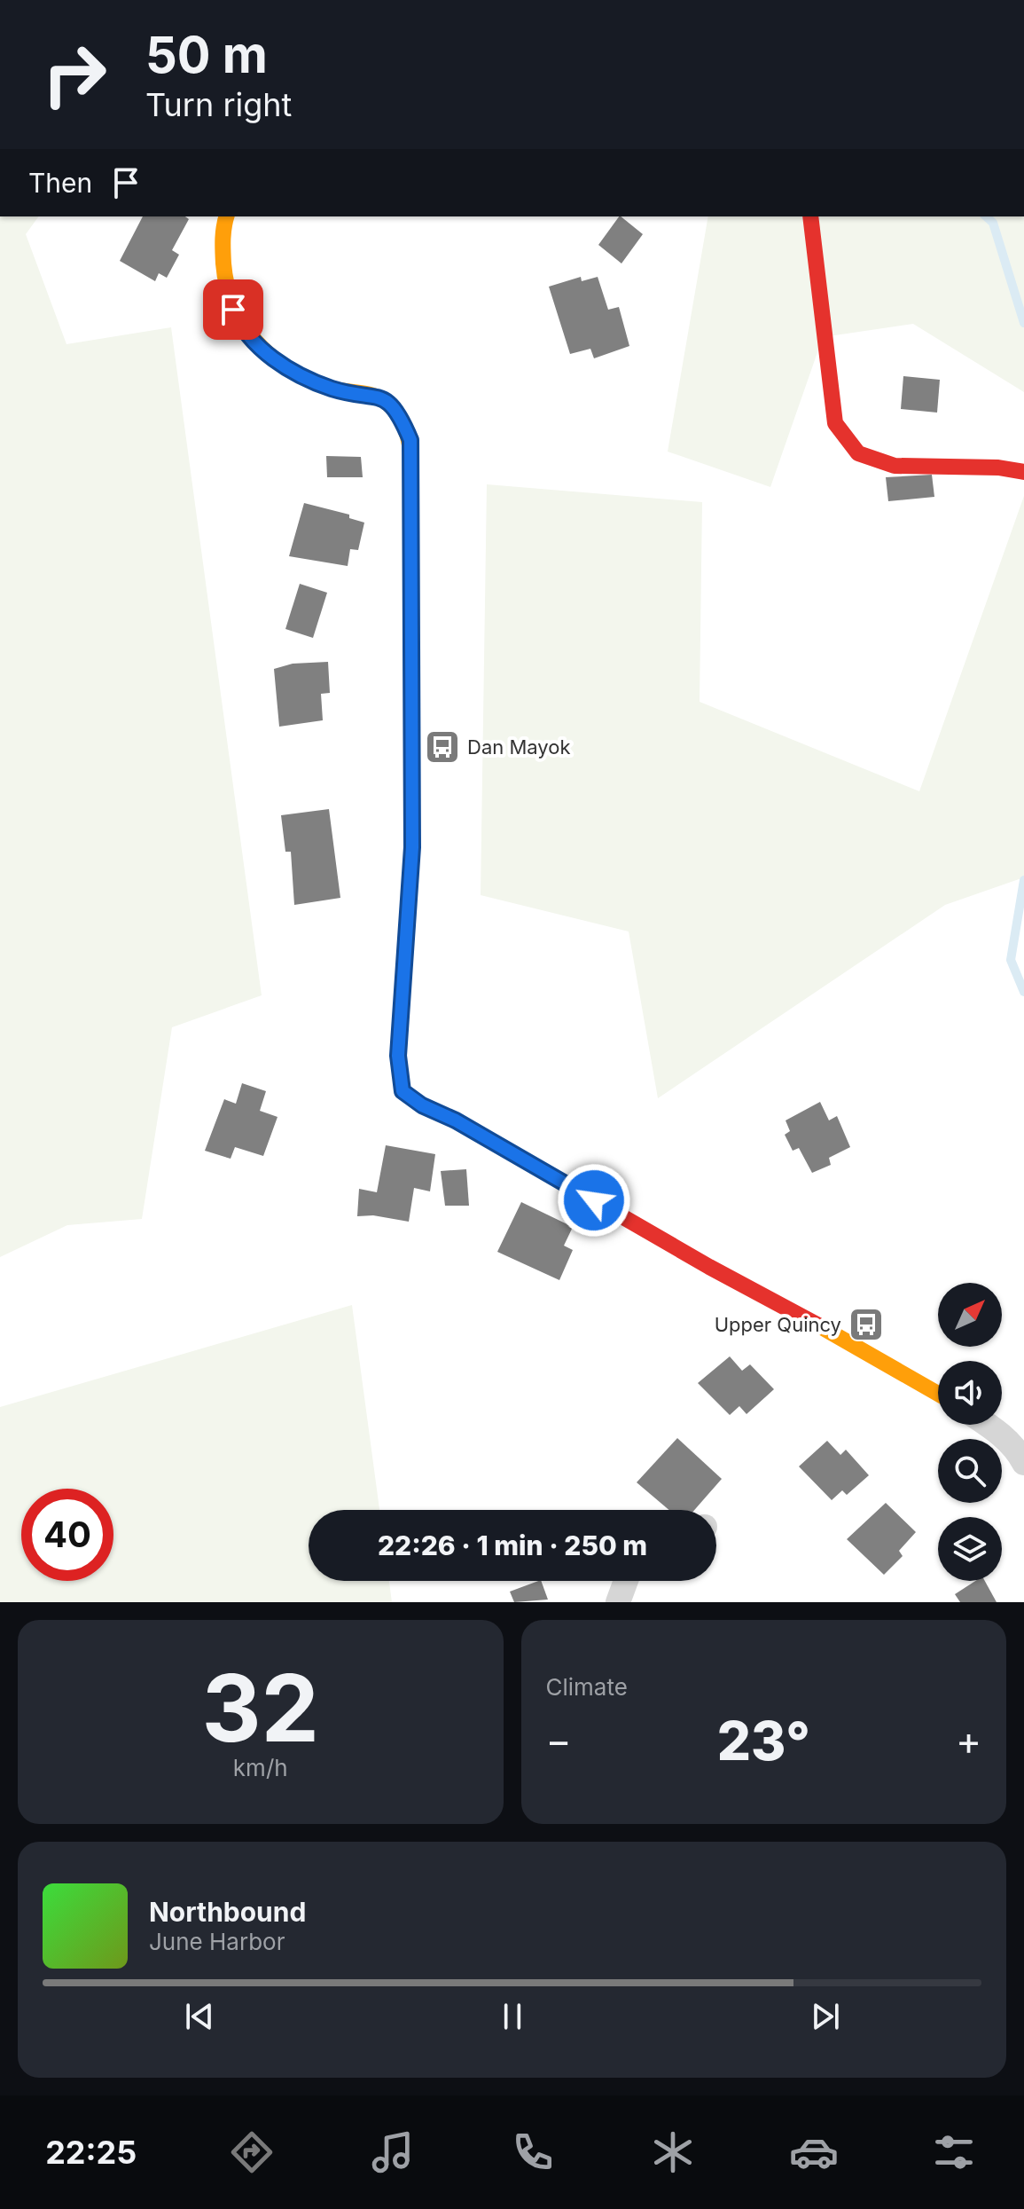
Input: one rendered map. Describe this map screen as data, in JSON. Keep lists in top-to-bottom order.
{
  "places": {
    "bus stop": ["Dan Mayok", "Upper Quincy"]
  },
  "north": "top right",
  "page": {
    "turn": ["50 m", "Turn right"],
    "then": "Then",
    "limit": "40",
    "trip": "22:26 · 1 min · 250 m",
    "tile": [
      ["32", "km/h"],
      "Climate"
    ],
    "heat": ["−", "23°", "+"],
    "song": ["Northbound", "June Harbor"],
    "tabs": "22:25"
  }
}
